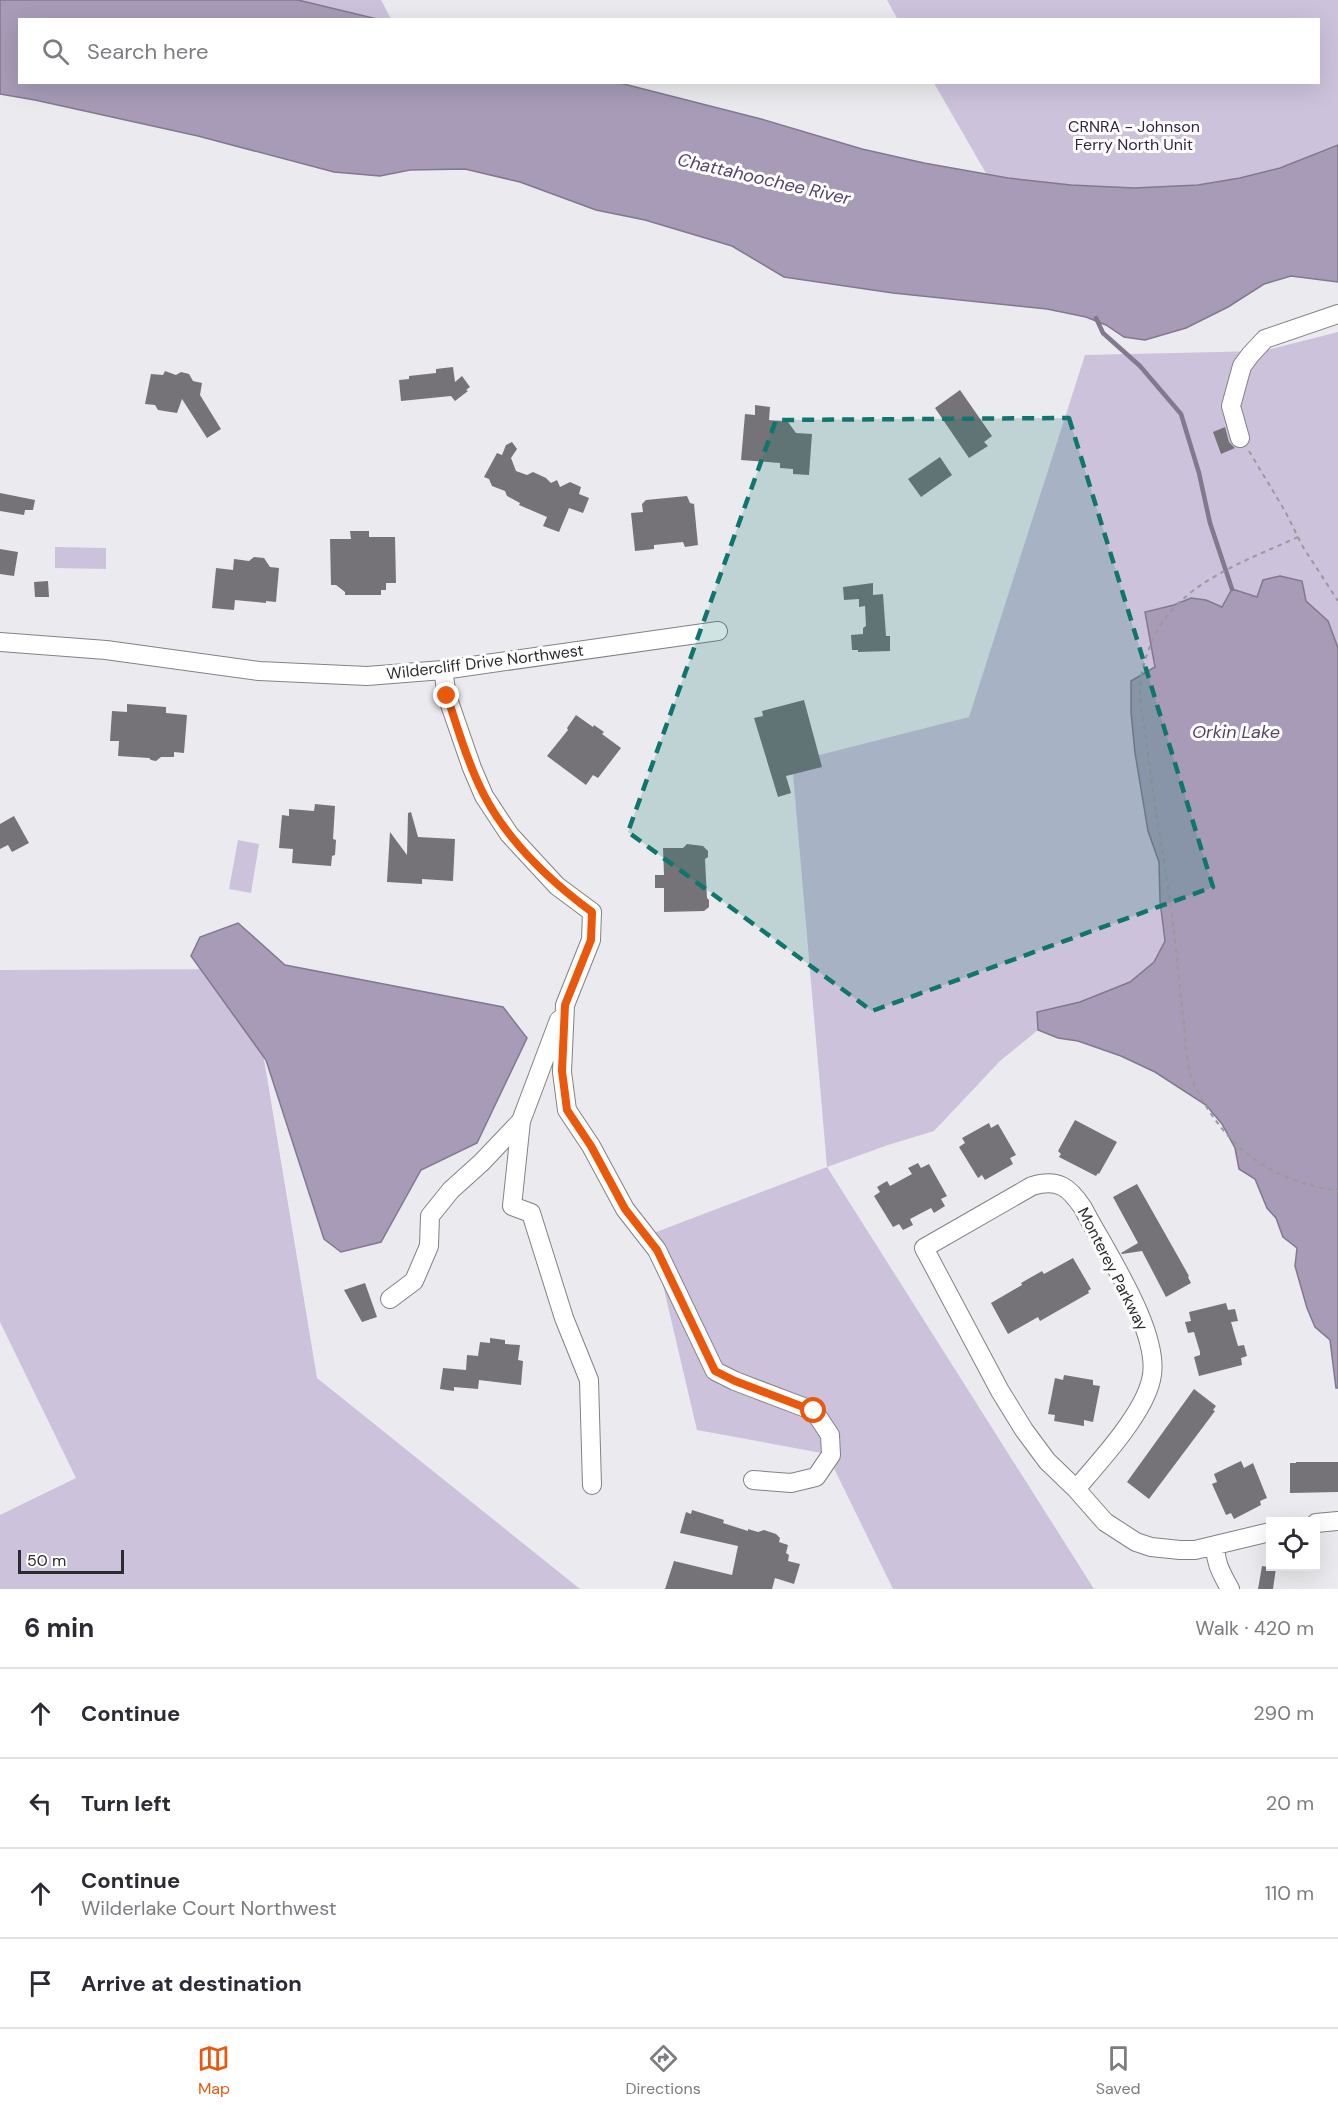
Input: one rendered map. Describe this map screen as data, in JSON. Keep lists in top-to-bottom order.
{
  "streets": {
    "street": ["Wildercliff Drive Northwest", "Monterey Parkway"]
  },
  "water": ["Chattahoochee River", "Orkin Lake"],
  "parks": ["CRNRA - Johnson Ferry North Unit"],
  "scale_bar": "50 m",
  "page": {
    "search": "Search here",
    "scale": "50 m",
    "heading": ["6 min", "Walk · 420 m"],
    "list": [
      ["Continue", "290 m"],
      ["Turn left", "20 m"],
      ["Continue", "Wilderlake Court Northwest", "110 m"],
      "Arrive at destination"
    ],
    "nav": ["Map", "Directions", "Saved"]
  }
}
